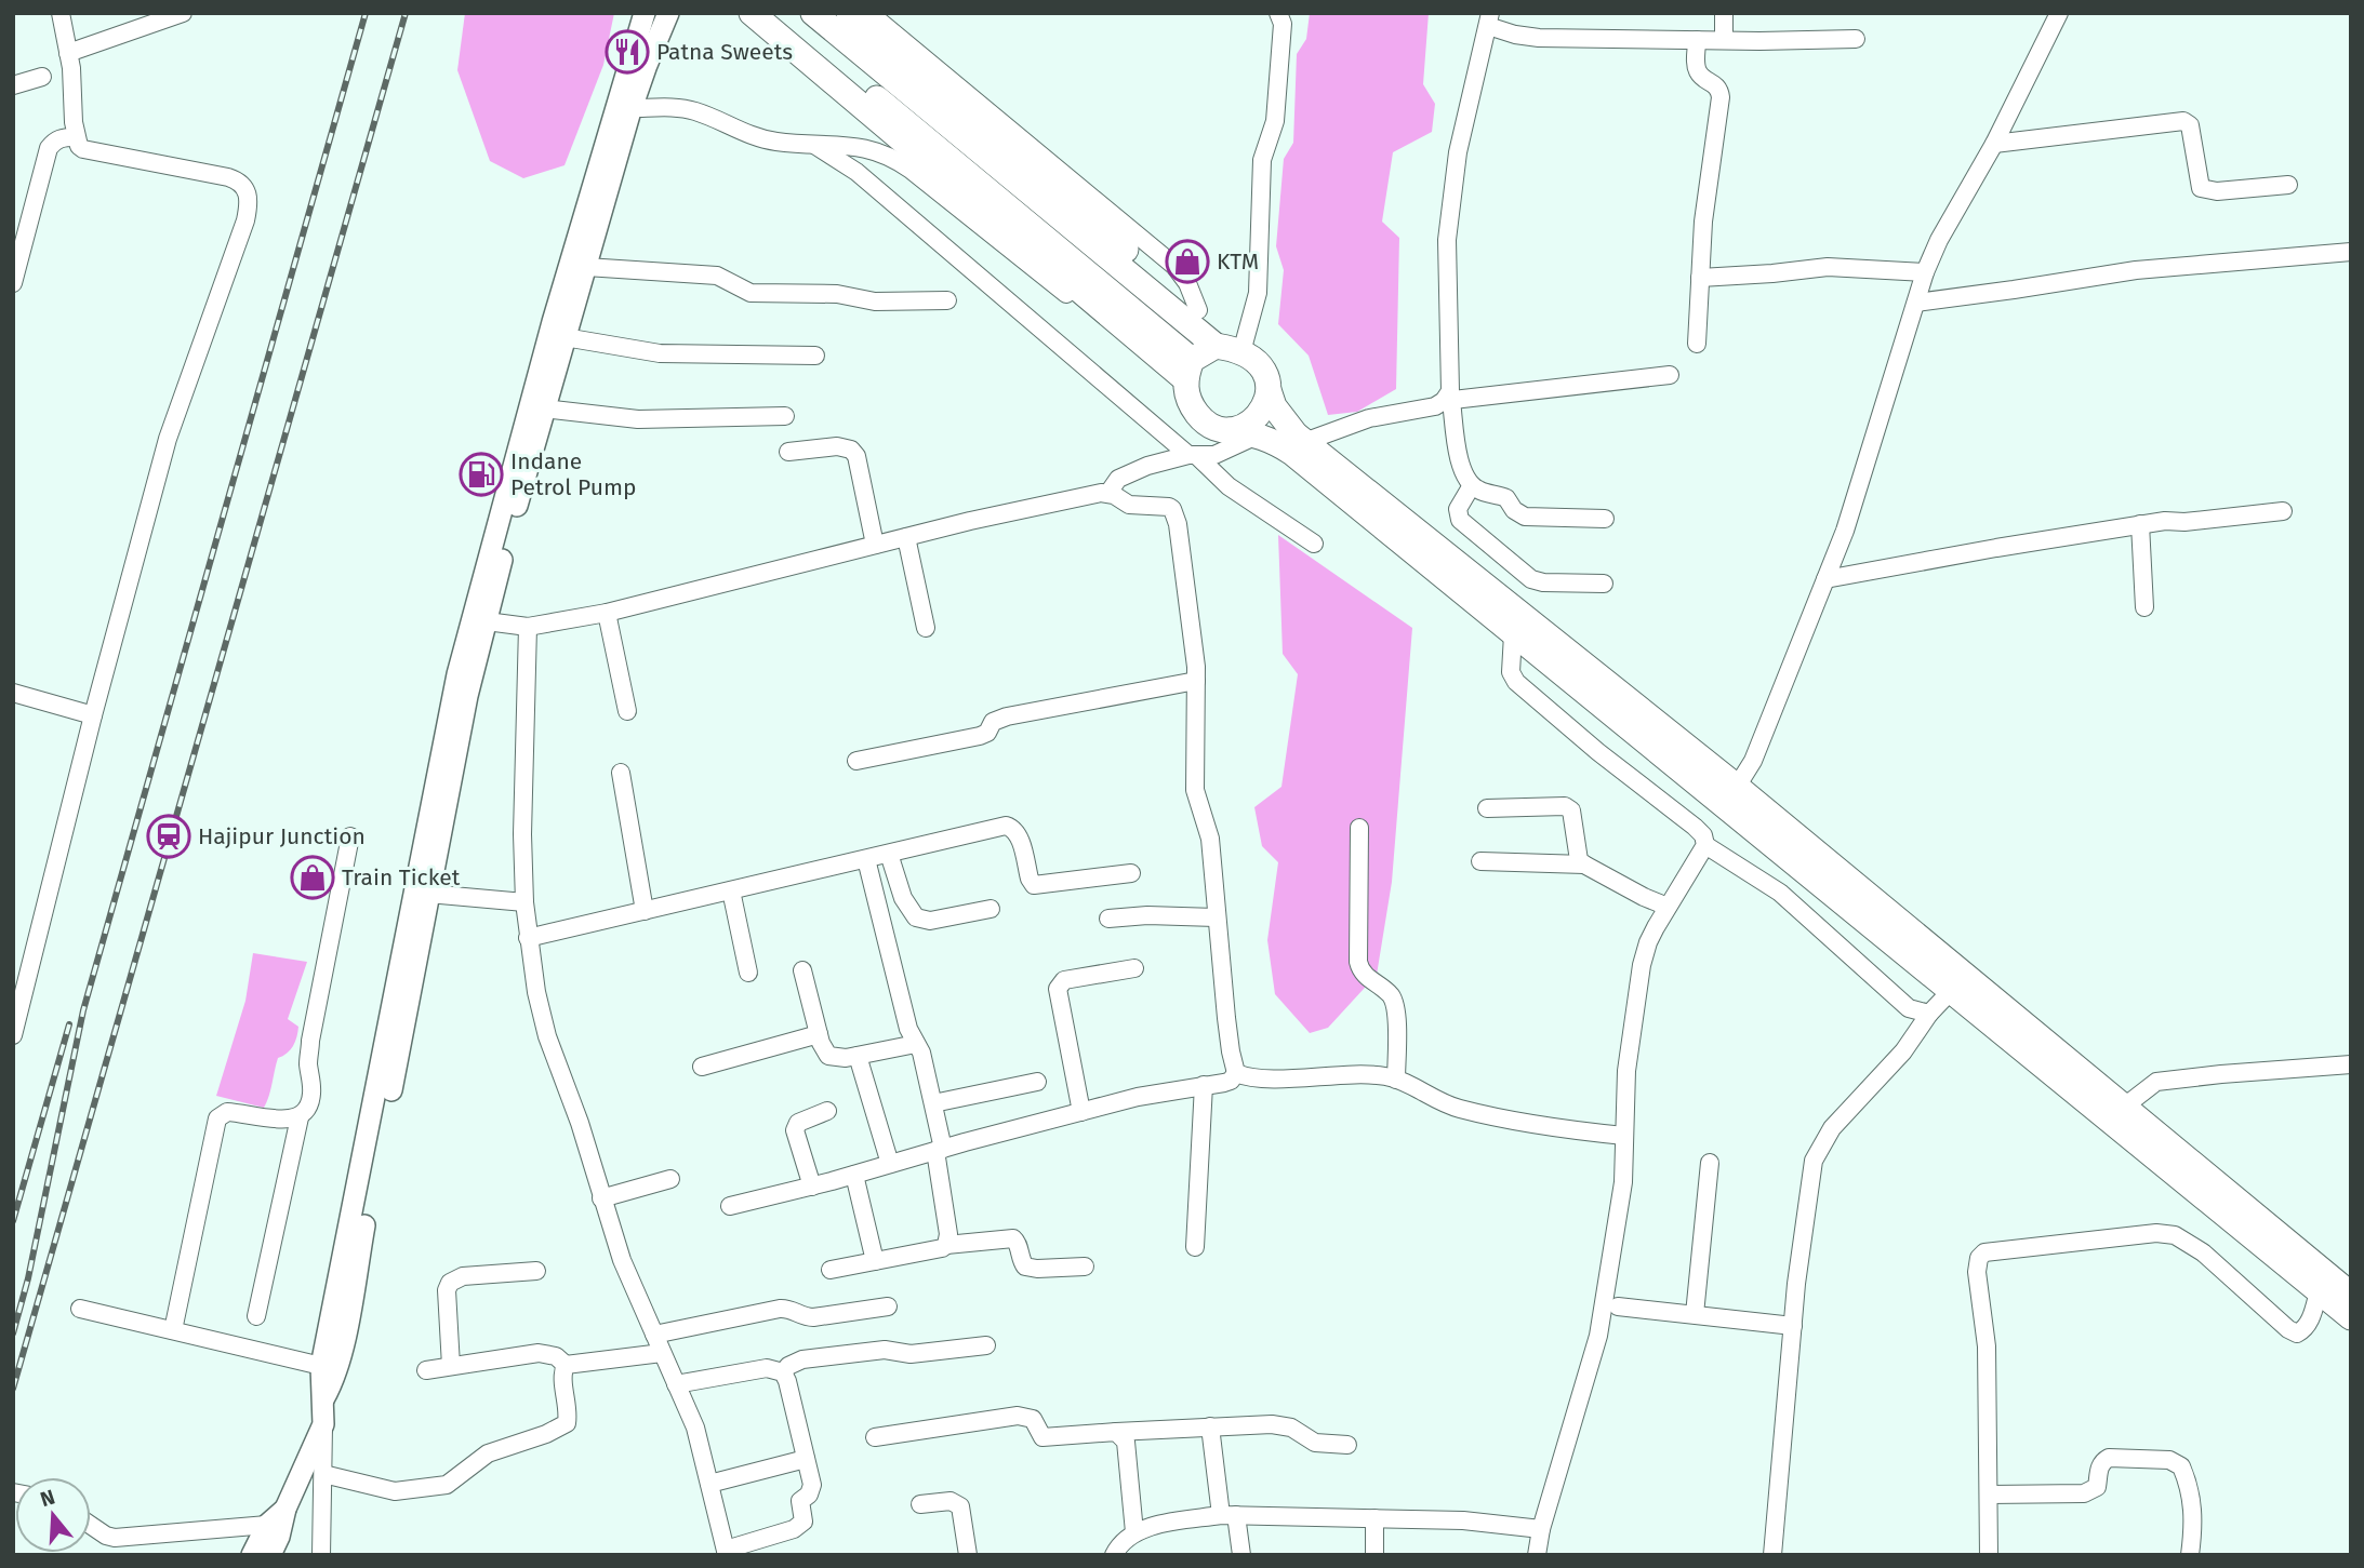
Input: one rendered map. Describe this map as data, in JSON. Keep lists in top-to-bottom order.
{
  "places": {
    "restaurant": ["Patna Sweets"],
    "shop": ["KTM", "Train Ticket"],
    "fuel station": ["Indane Petrol Pump"],
    "station": ["Hajipur Junction"]
  },
  "north": "top"
}
